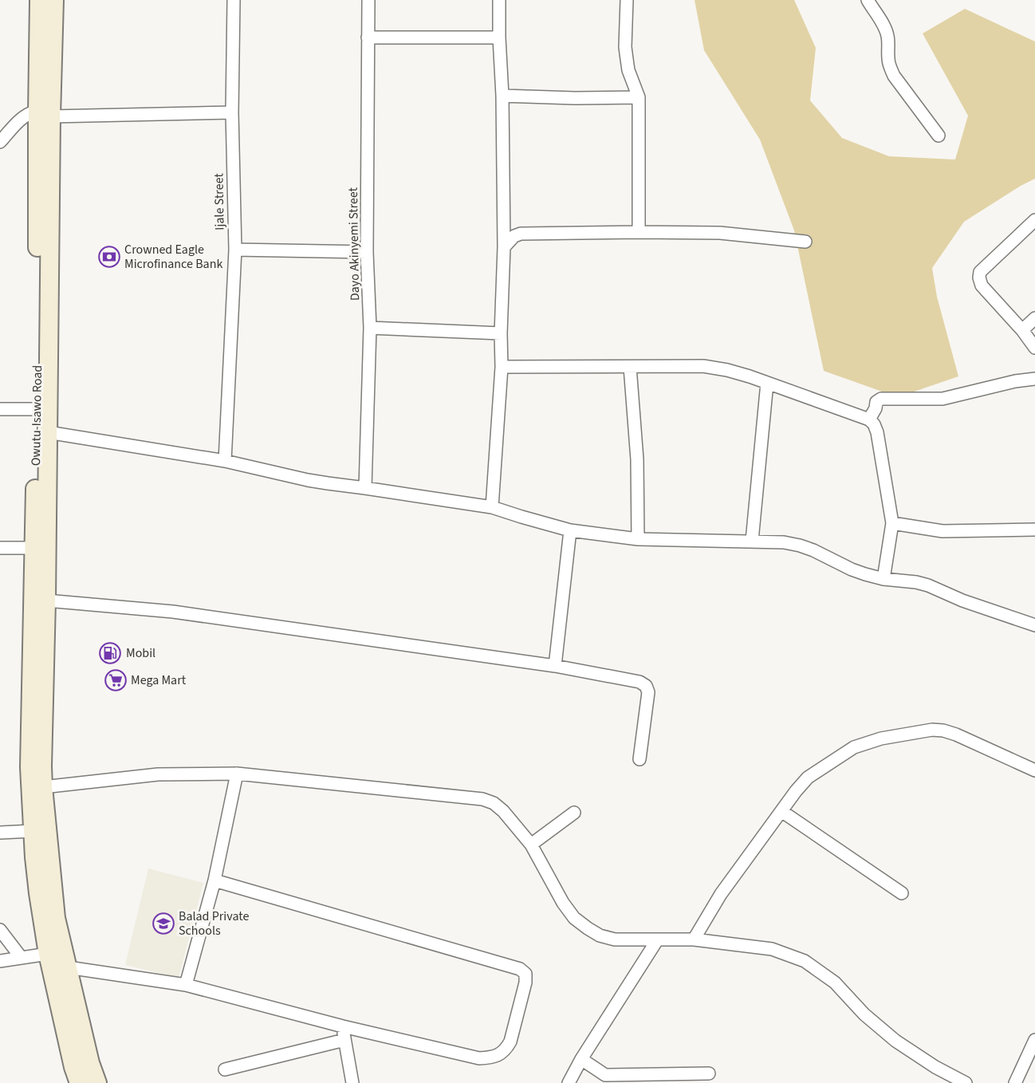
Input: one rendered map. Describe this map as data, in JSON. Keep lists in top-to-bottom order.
{
  "streets": {
    "street": ["Ijale Street", "Dayo Akinyemi Street", "Owutu-Isawo Road"]
  },
  "places": {
    "bank": ["Crowned Eagle Microfinance Bank"],
    "fuel station": ["Mobil"],
    "supermarket": ["Mega Mart"],
    "school or university": ["Balad Private Schools"]
  }
}
